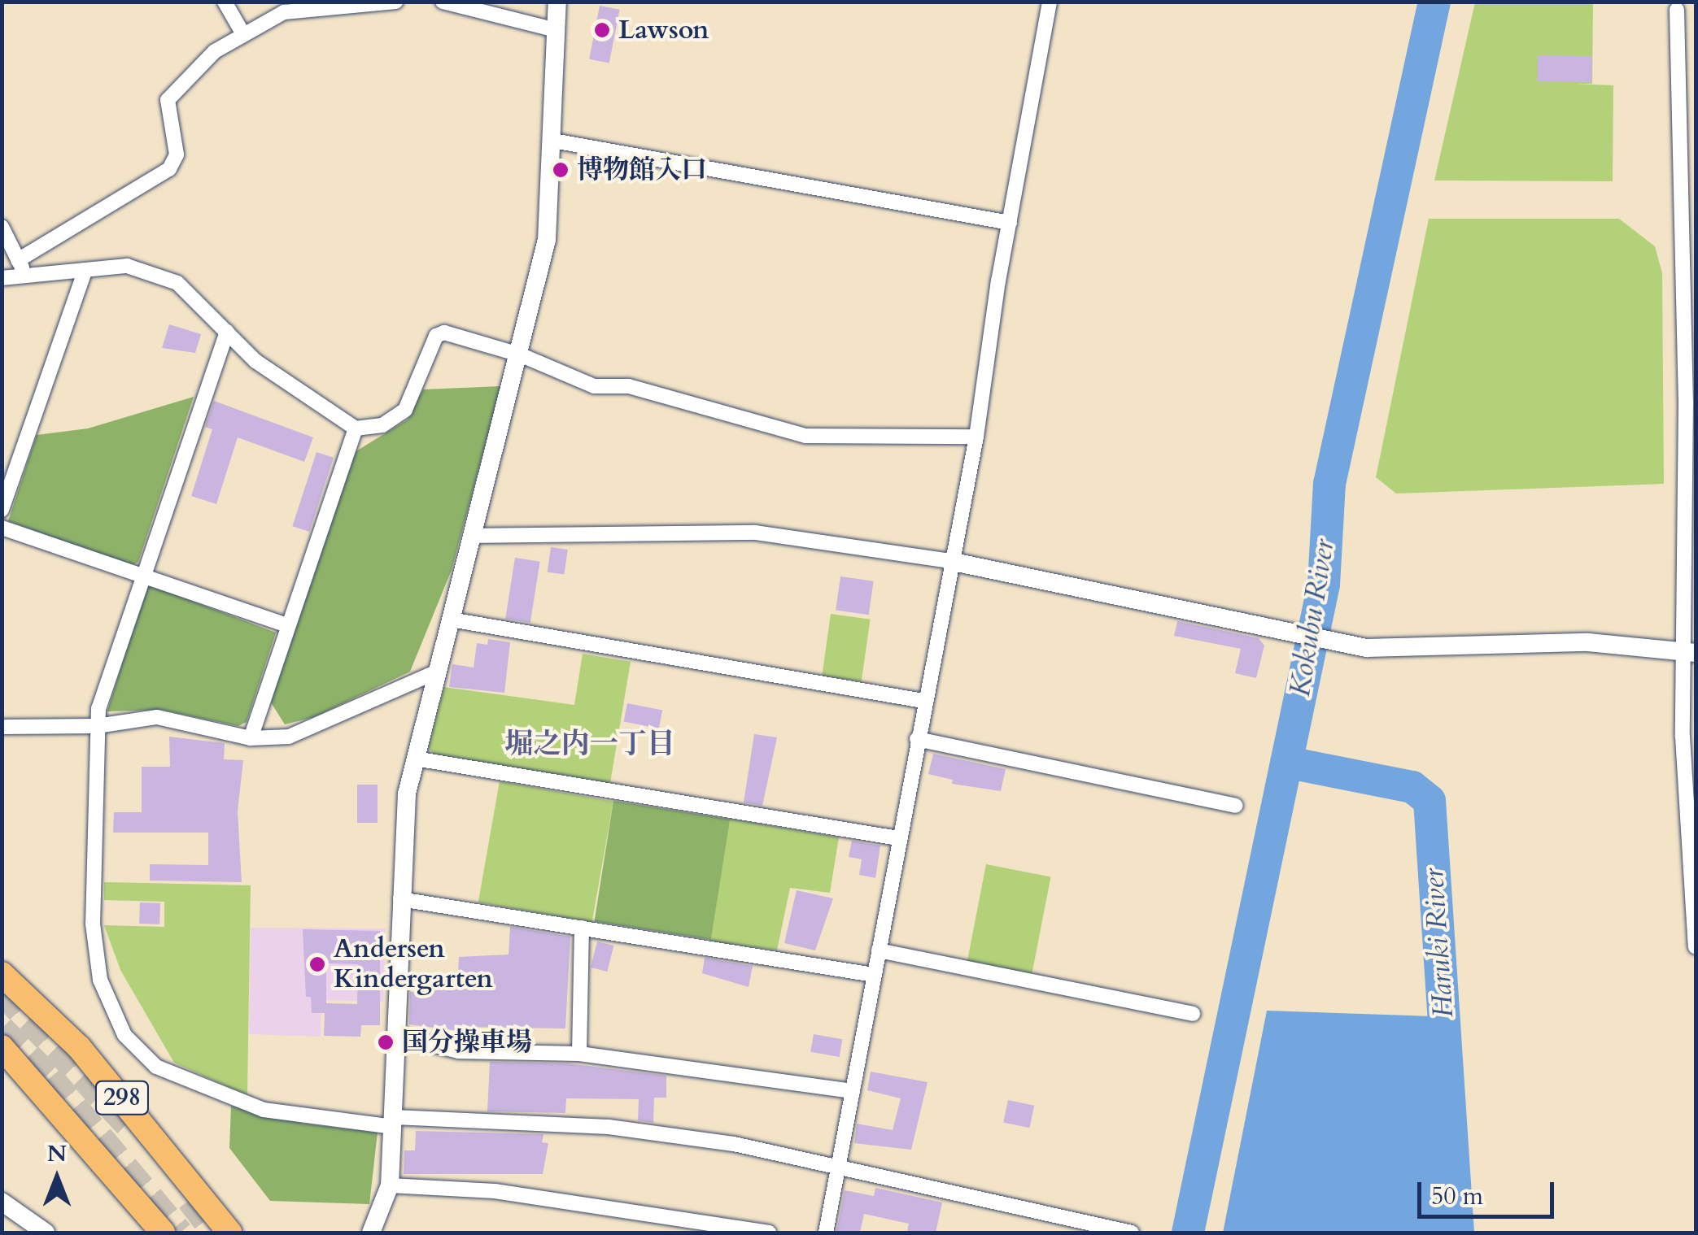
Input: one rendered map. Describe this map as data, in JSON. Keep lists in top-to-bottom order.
{
  "streets": {
    "highway": ["298"]
  },
  "districts": ["堀之内一丁目"],
  "water": ["Kokubu River", "Haruki River"],
  "places": [
    "Lawson",
    "博物館入口",
    "Andersen Kindergarten",
    "国分操車場"
  ],
  "scale_bar": "50 m",
  "north": "top"
}
